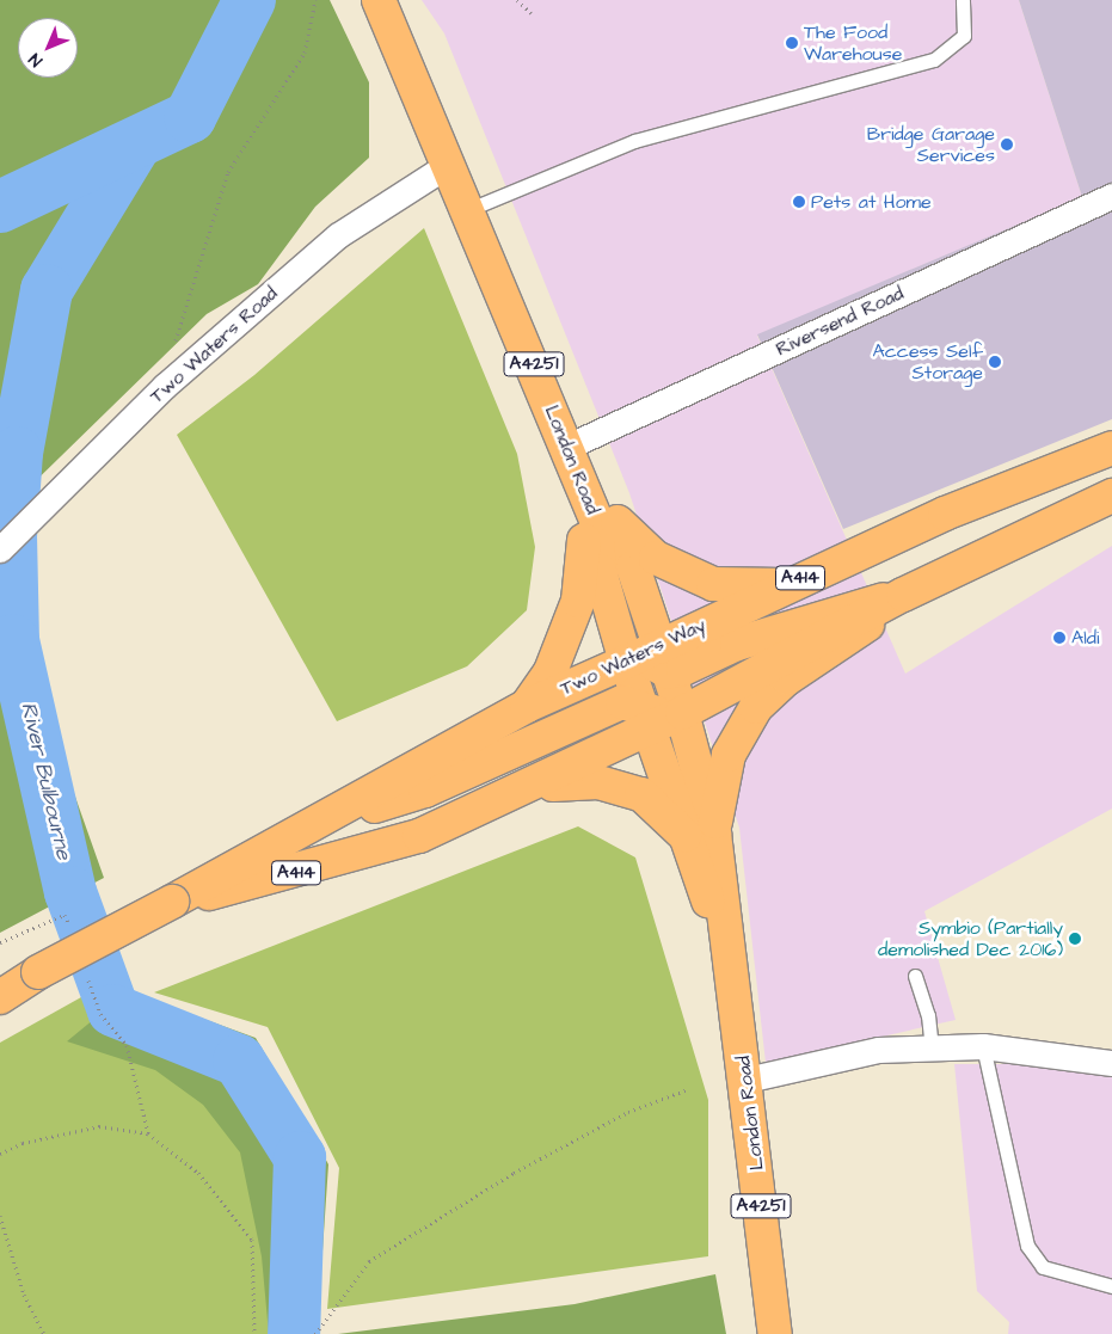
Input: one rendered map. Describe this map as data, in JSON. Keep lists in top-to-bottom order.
{
  "streets": {
    "main road": [
      "A4251",
      "London Road",
      "A414",
      "Two Waters Way"
    ],
    "street": ["Riversend Road", "Two Waters Road"]
  },
  "crossings": [
    ["Riversend Road", "London Road"],
    ["Two Waters Road", "London Road"],
    ["A4251", "London Road"],
    ["A4251", "Two Waters Way"],
    ["London Road", "Two Waters Way"]
  ],
  "water": ["River Bulbourne"],
  "places": [
    "The Food Warehouse",
    "Bridge Garage Services",
    "Pets at Home",
    "Access Self Storage",
    "Aldi",
    "Symbio (Partially demolished Dec 2016)"
  ],
  "north": "bottom left"
}
